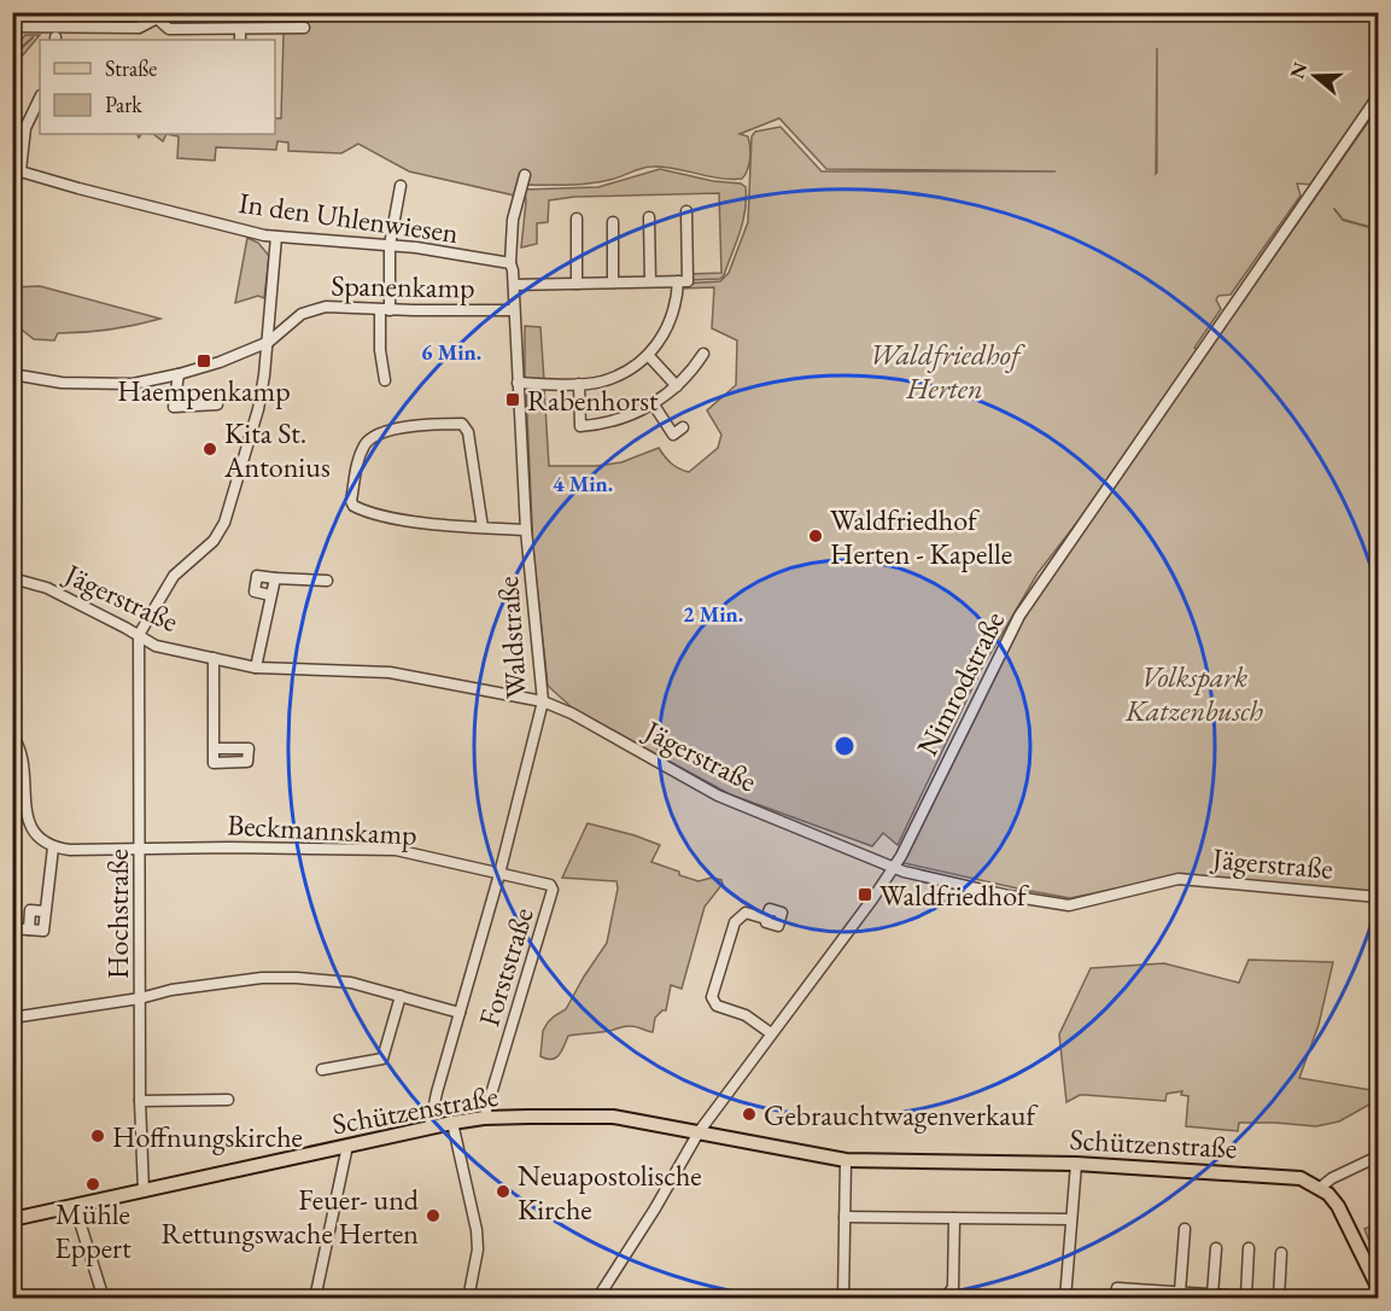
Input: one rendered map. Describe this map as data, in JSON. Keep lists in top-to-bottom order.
{
  "streets": {
    "main road": ["Schützenstraße"],
    "street": [
      "In den Uhlenwiesen",
      "Spanenkamp",
      "Jägerstraße",
      "Waldstraße",
      "Nimrodstraße",
      "Beckmannskamp",
      "Hochstraße",
      "Forststraße"
    ]
  },
  "crossings": [
    ["In den Uhlenwiesen", "Waldstraße"],
    ["Spanenkamp", "Waldstraße"],
    ["Jägerstraße", "Waldstraße"],
    ["Jägerstraße", "Nimrodstraße"],
    ["Jägerstraße", "Hochstraße"],
    ["Waldstraße", "Beckmannskamp"],
    ["Waldstraße", "Forststraße"],
    ["Waldstraße", "Schützenstraße"],
    ["Nimrodstraße", "Schützenstraße"],
    ["Beckmannskamp", "Hochstraße"],
    ["Beckmannskamp", "Forststraße"],
    ["Hochstraße", "Schützenstraße"]
  ],
  "parks": ["Waldfriedhof Herten", "Volkspark Katzenbusch"],
  "places": {
    "transit": ["Haempenkamp", "Rabenhorst", "Waldfriedhof"],
    "other": [
      "Kita St. Antonius",
      "Waldfriedhof Herten - Kapelle",
      "Gebrauchtwagenverkauf",
      "Hoffnungskirche",
      "Mühle Eppert",
      "Neuapostolische Kirche",
      "Feuer- und Rettungswache Herten"
    ]
  },
  "legend": ["Straße", "Park"],
  "north": "left",
  "rings": ["6 Min.", "4 Min.", "2 Min."]
}
